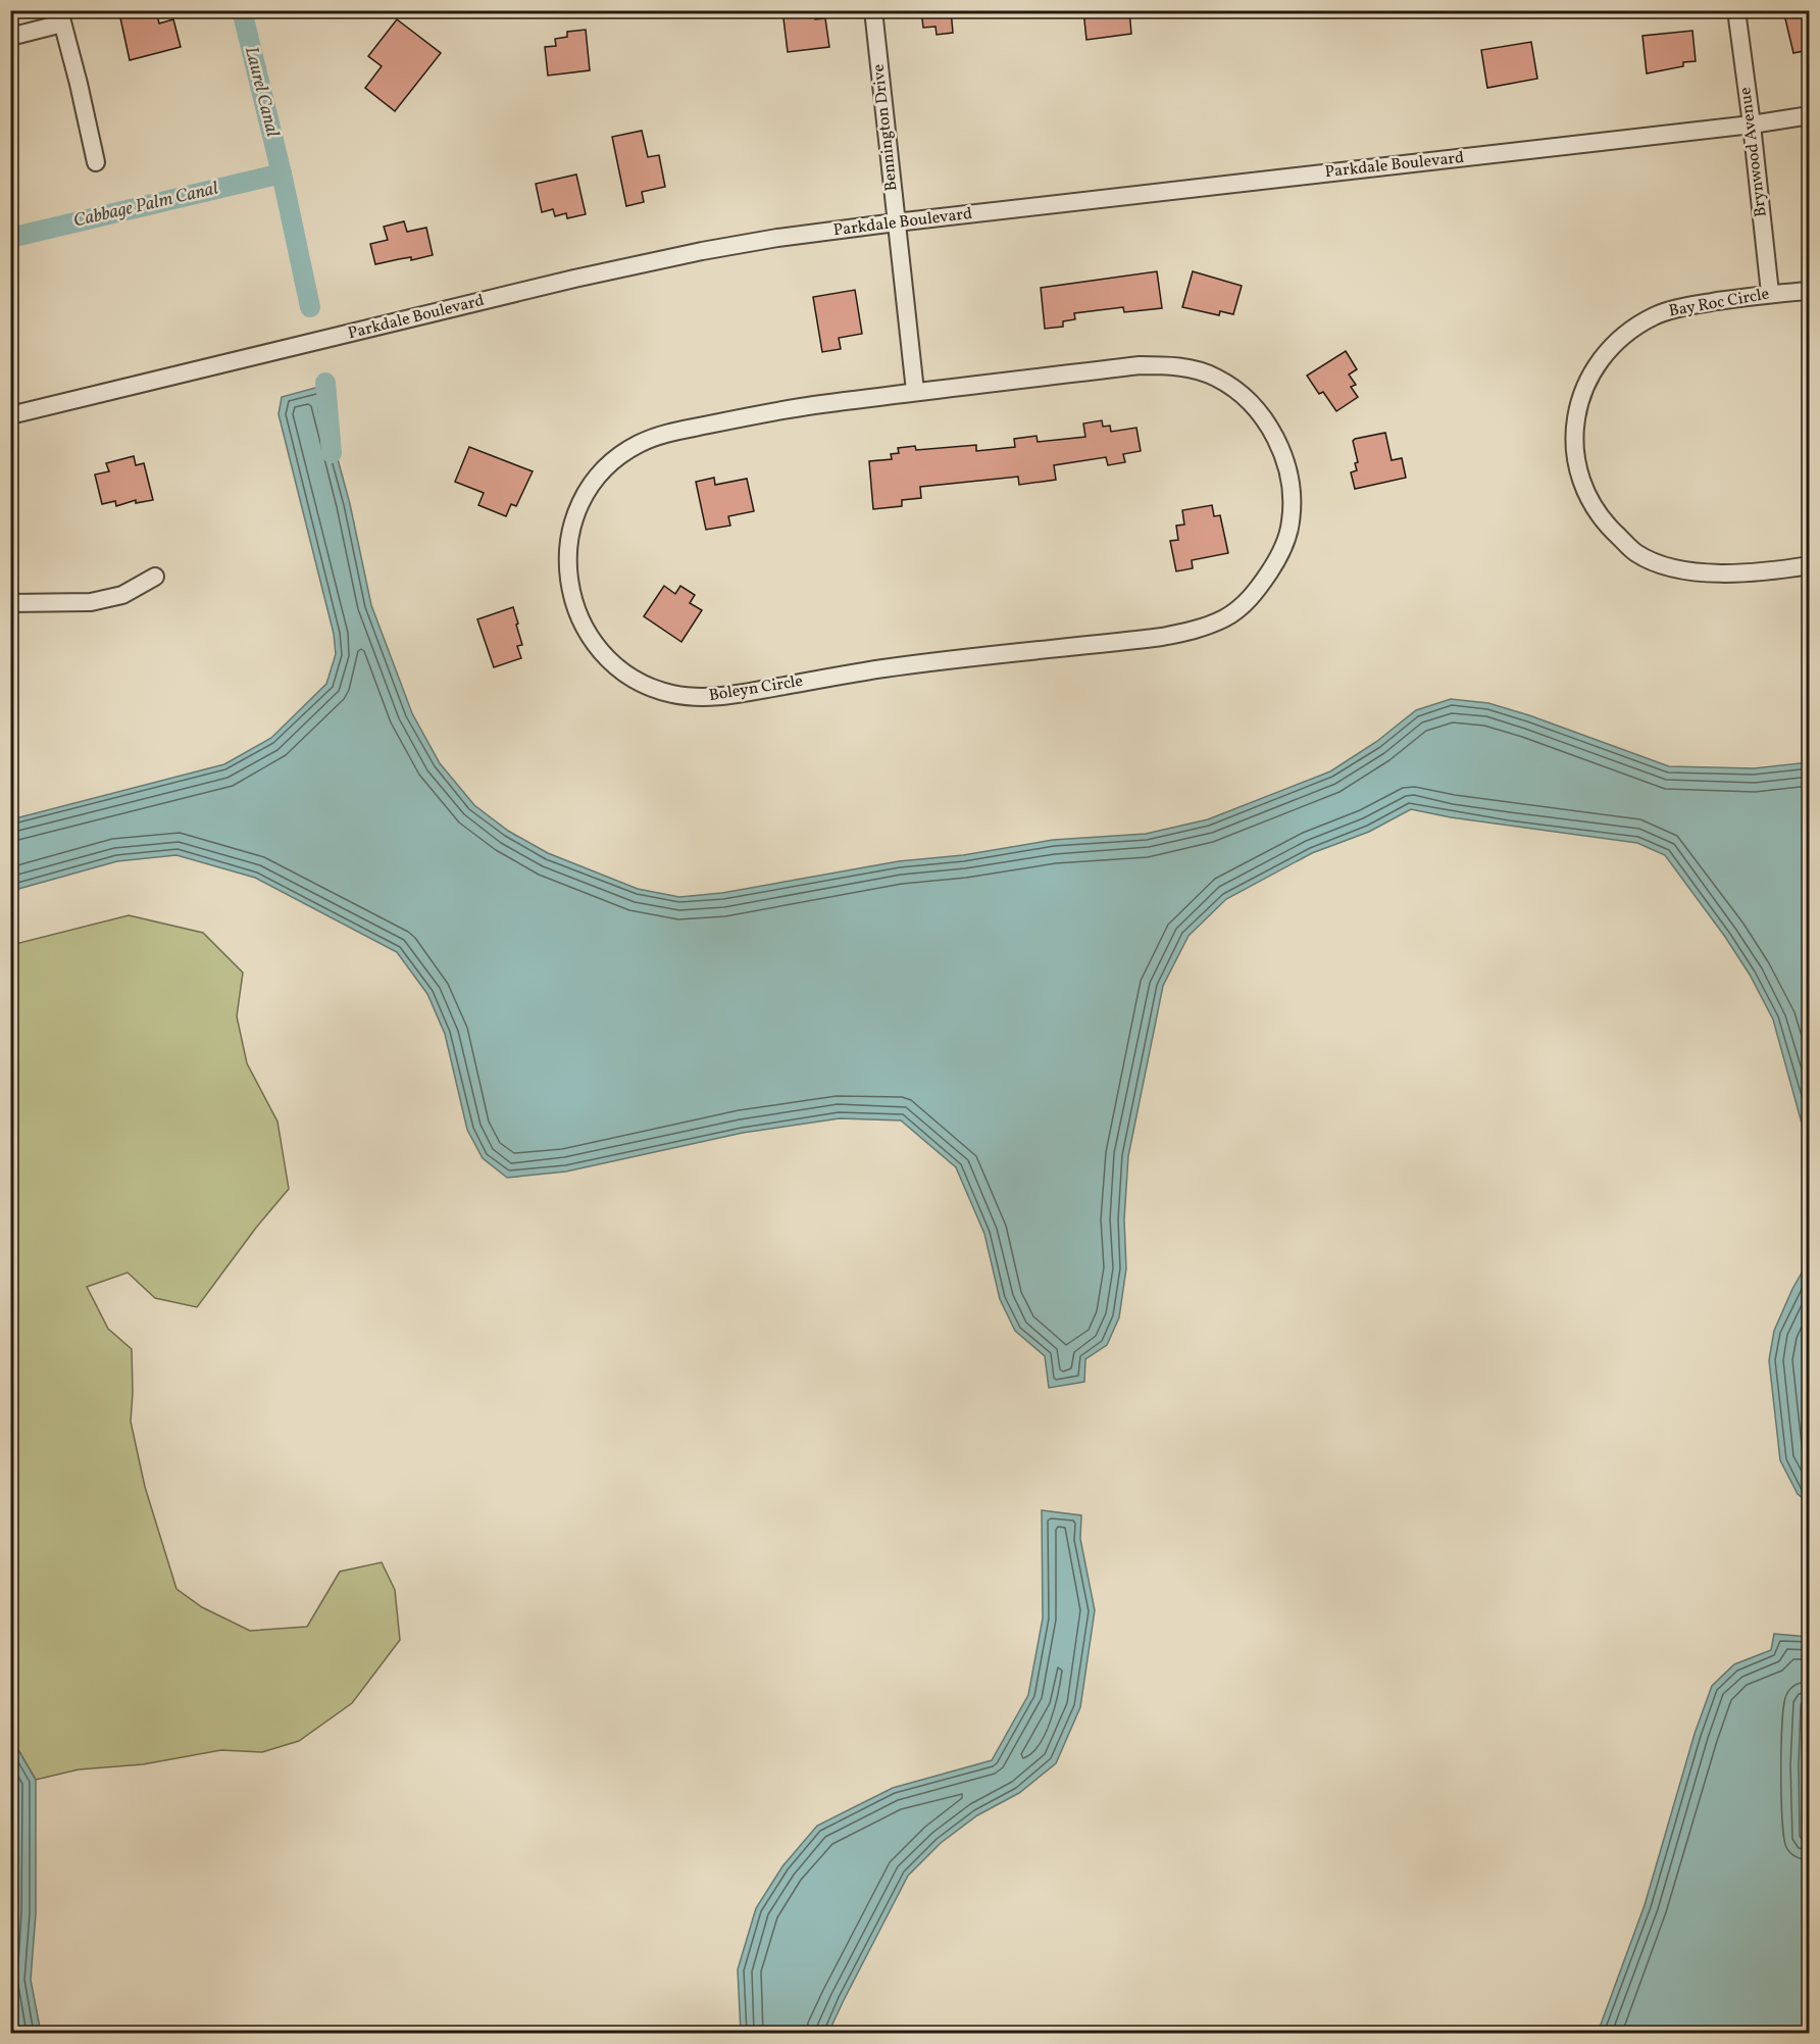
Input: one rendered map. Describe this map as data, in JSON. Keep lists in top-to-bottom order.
{
  "streets": {
    "street": [
      "Bennington Drive",
      "Brynwood Avenue",
      "Parkdale Boulevard",
      "Bay Roc Circle",
      "Boleyn Circle"
    ]
  },
  "crossings": [
    ["Bennington Drive", "Parkdale Boulevard"],
    ["Bennington Drive", "Boleyn Circle"],
    ["Brynwood Avenue", "Parkdale Boulevard"],
    ["Brynwood Avenue", "Bay Roc Circle"]
  ],
  "water": ["Laurel Canal", "Cabbage Palm Canal"]
}
